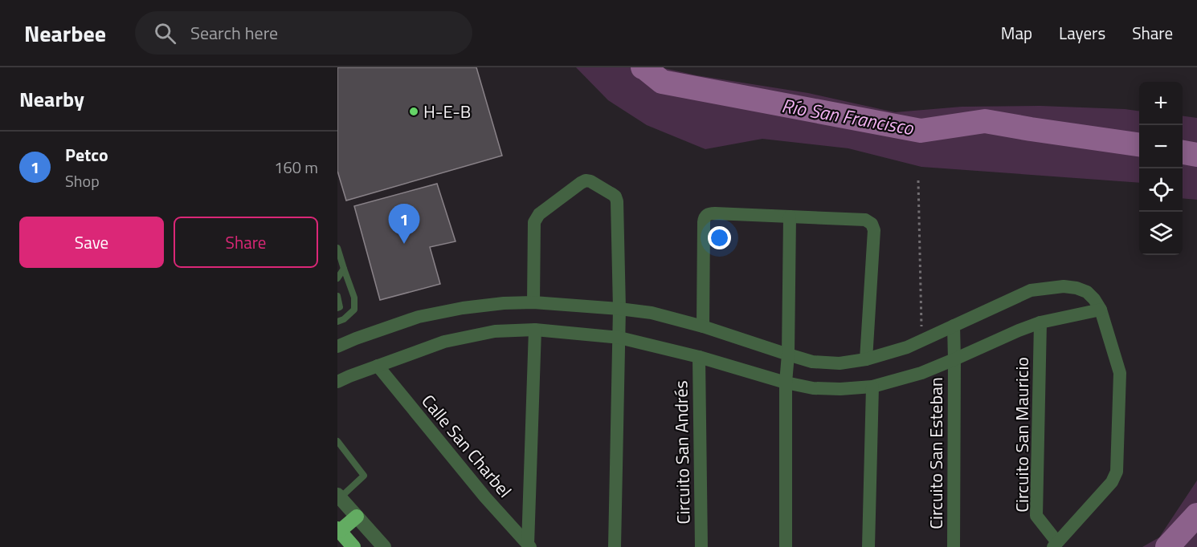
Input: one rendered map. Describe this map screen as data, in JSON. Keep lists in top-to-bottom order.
{
  "streets": {
    "street": [
      "Circuito San Mauricio",
      "Calle San Charbel",
      "Circuito San Andrés",
      "Circuito San Esteban"
    ]
  },
  "water": ["Río San Francisco"],
  "places": ["H-E-B"],
  "page": {
    "header": "Nearbee",
    "search": "Search here",
    "nav": ["Map", "Layers", "Share"],
    "heading": "Nearby",
    "map_buttons": ["+", "−"],
    "list": [
      {
        "mark": "1",
        "name": "Petco",
        "note": "Shop",
        "value": "160 m"
      }
    ],
    "buttons": ["Save", "Share"],
    "pins": "1"
  }
}
